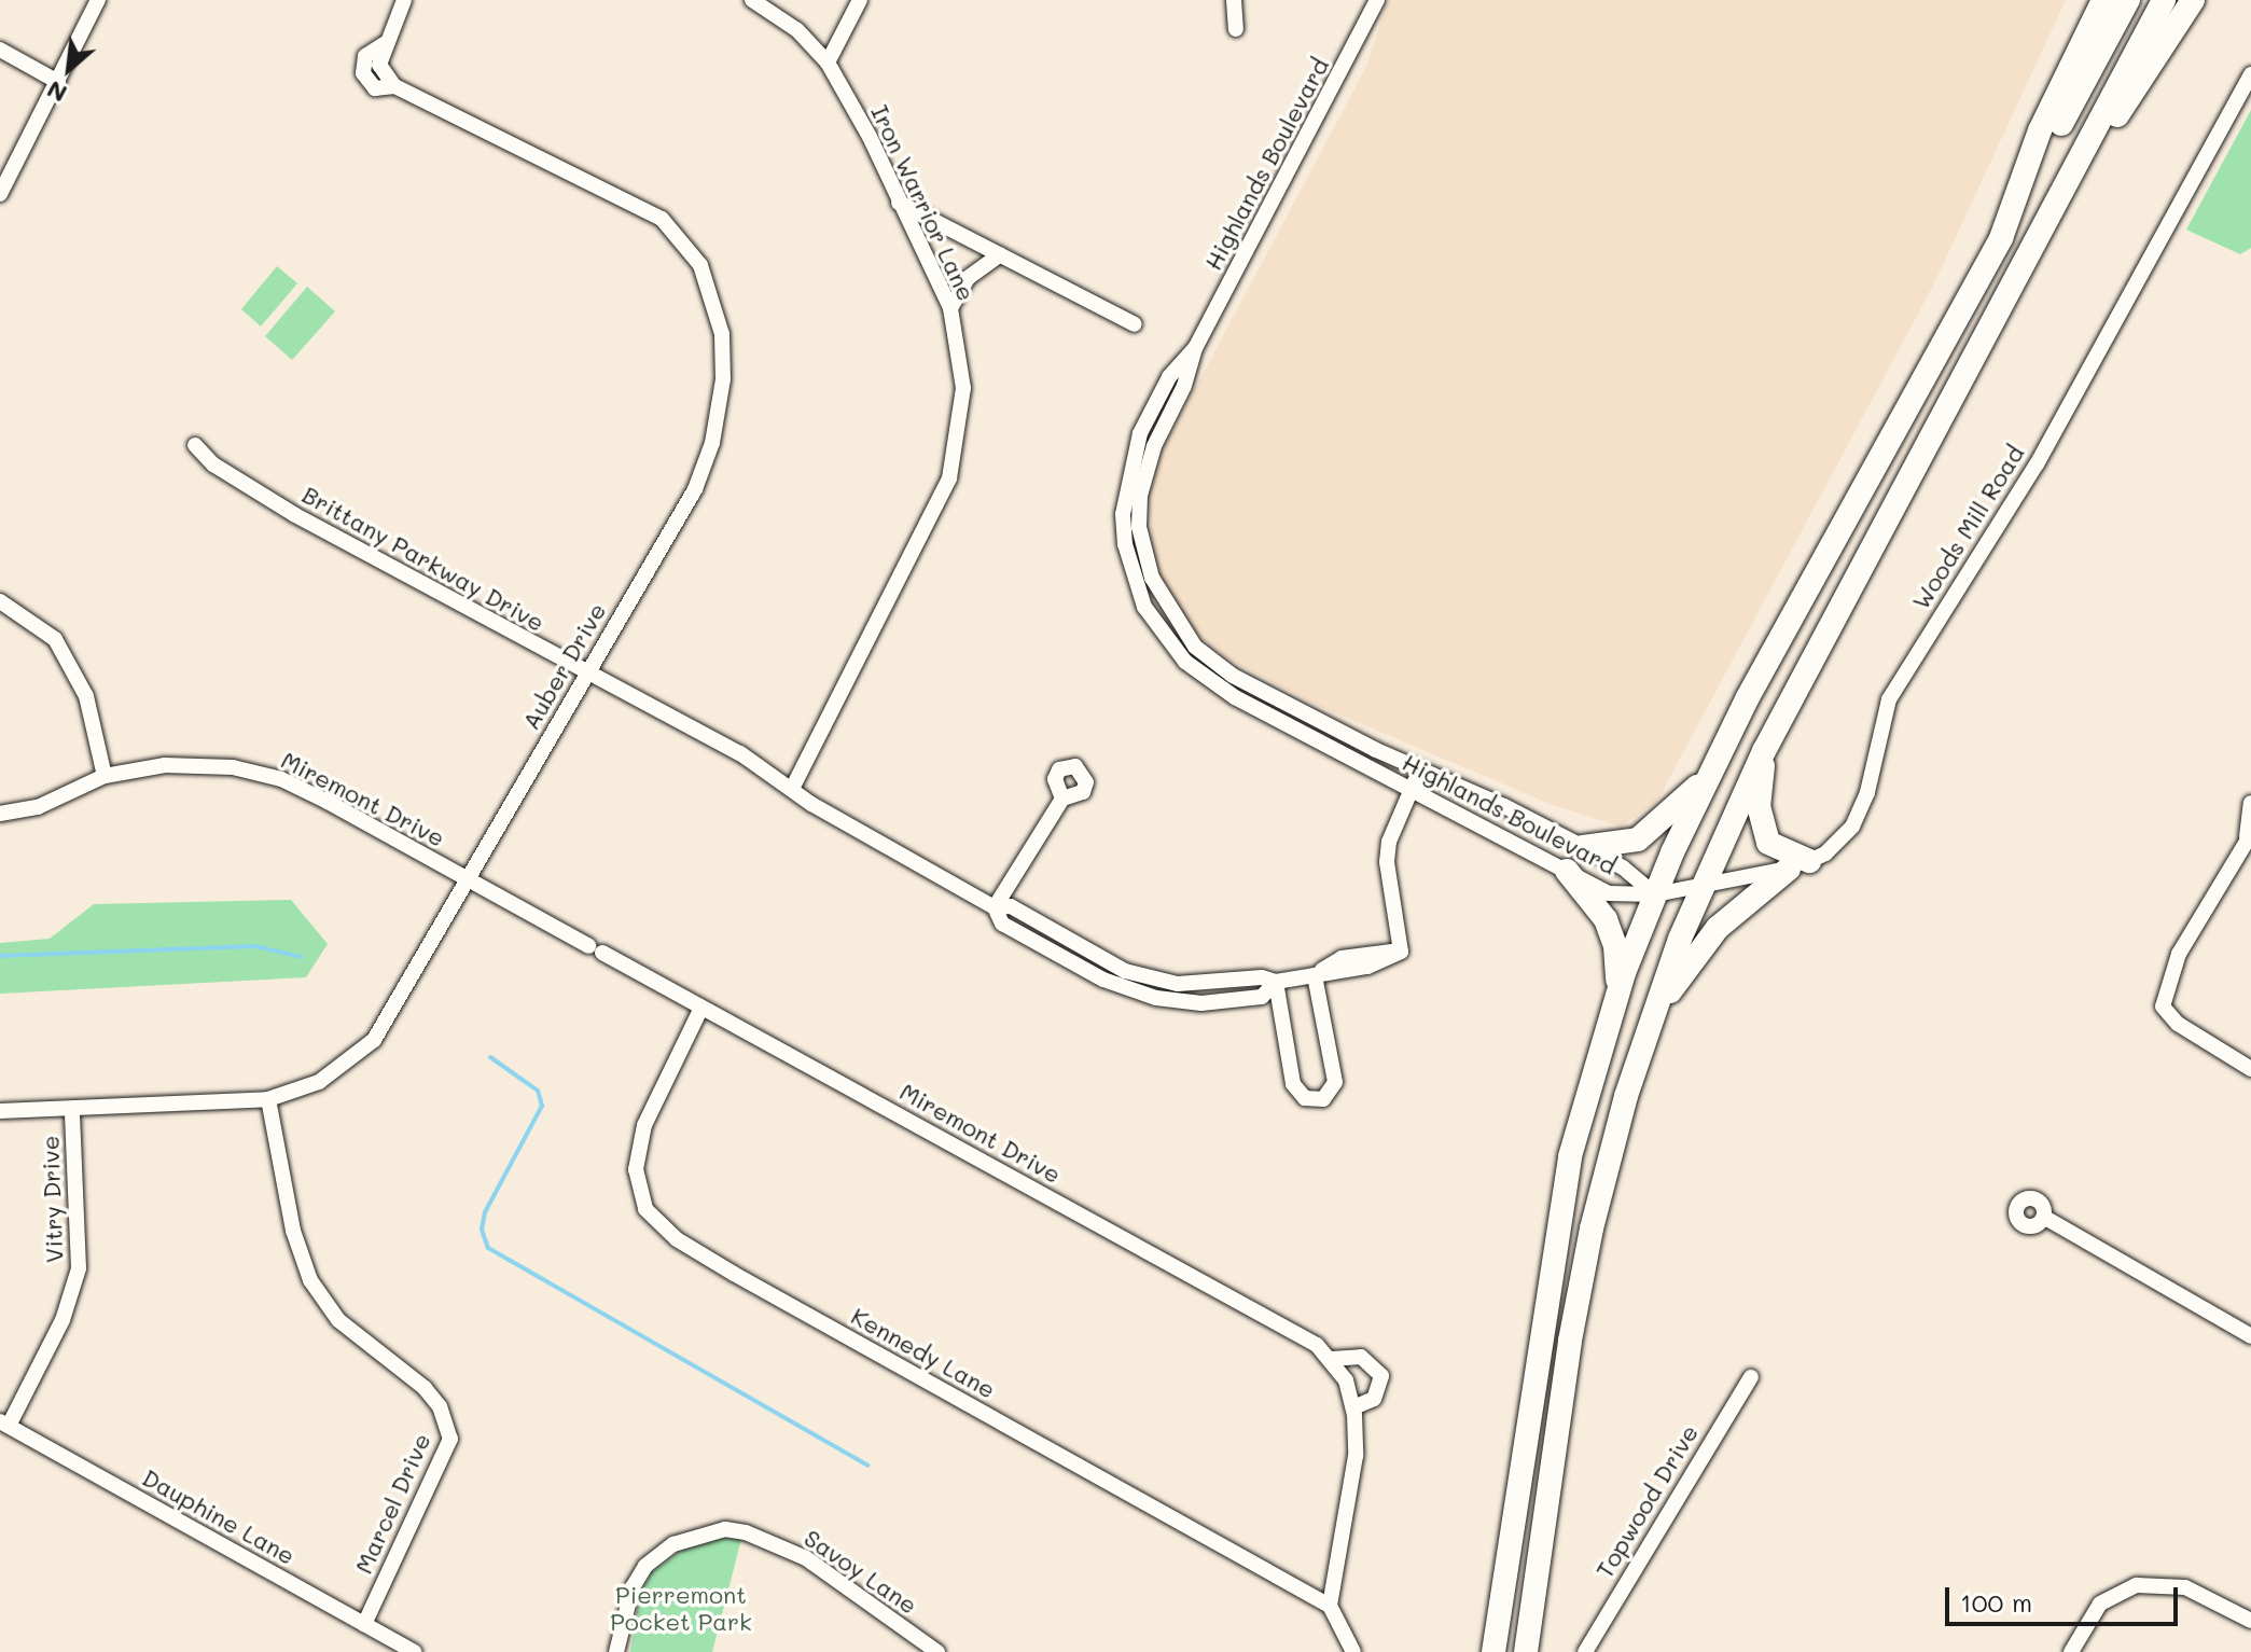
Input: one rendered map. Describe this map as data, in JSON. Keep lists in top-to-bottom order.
{
  "streets": {
    "street": [
      "Highlands Boulevard",
      "Iron Warrior Lane",
      "Woods Mill Road",
      "Brittany Parkway Drive",
      "Auber Drive",
      "Miremont Drive",
      "Vitry Drive",
      "Kennedy Lane",
      "Topwood Drive",
      "Marcel Drive",
      "Dauphine Lane",
      "Savoy Lane"
    ]
  },
  "crossings": [
    ["Highlands Boulevard", "Woods Mill Road"],
    ["Highlands Boulevard", "Brittany Parkway Drive"],
    ["Iron Warrior Lane", "Brittany Parkway Drive"],
    ["Brittany Parkway Drive", "Auber Drive"],
    ["Auber Drive", "Miremont Drive"],
    ["Auber Drive", "Vitry Drive"],
    ["Auber Drive", "Marcel Drive"],
    ["Miremont Drive", "Kennedy Lane"],
    ["Vitry Drive", "Dauphine Lane"],
    ["Marcel Drive", "Dauphine Lane"]
  ],
  "parks": ["Pierremont Pocket Park"],
  "scale_bar": "100 m",
  "north": "bottom left"
}
